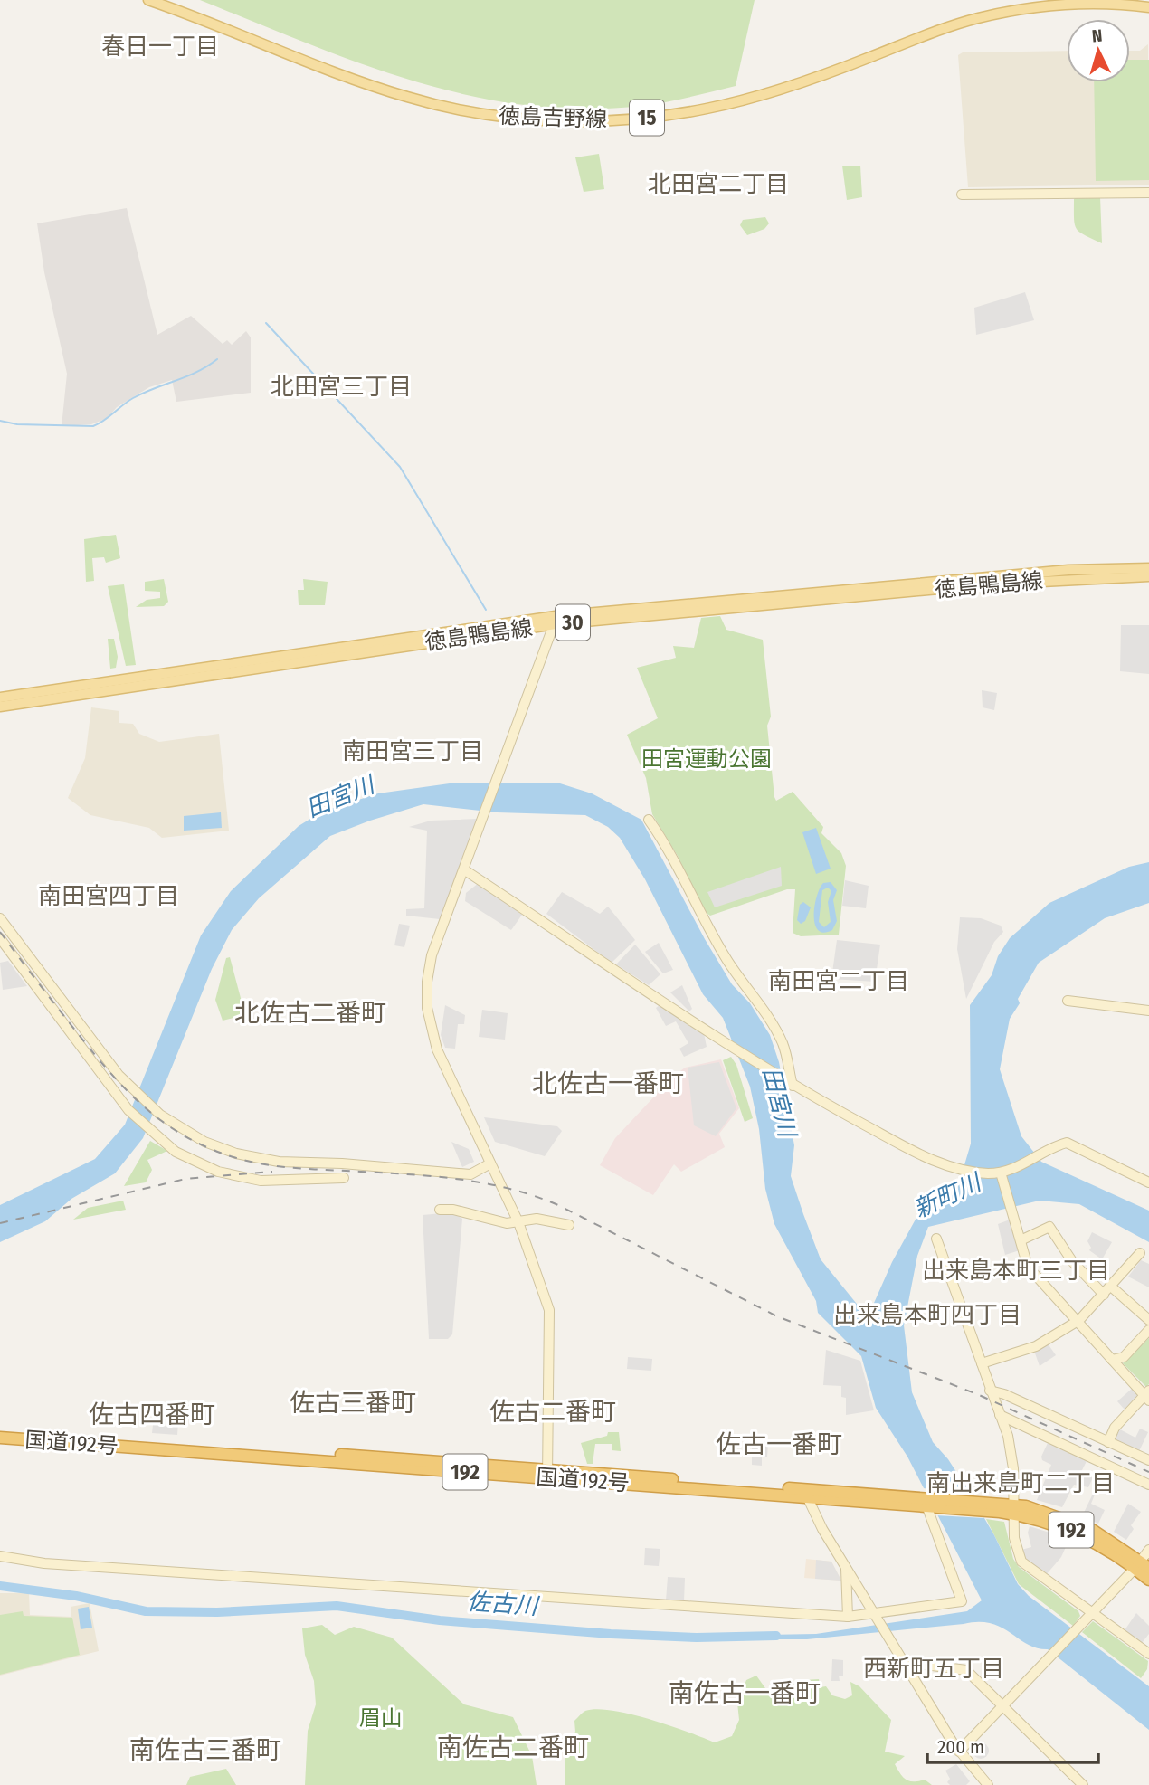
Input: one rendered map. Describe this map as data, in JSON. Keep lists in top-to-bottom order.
{
  "streets": {
    "highway": ["国道192号", "192"],
    "main road": [
      "徳島吉野線",
      "15",
      "徳島鴨島線",
      "30"
    ]
  },
  "districts": [
    "春日一丁目",
    "北田宮二丁目",
    "北田宮三丁目",
    "南田宮三丁目",
    "南田宮四丁目",
    "南田宮二丁目",
    "北佐古二番町",
    "北佐古一番町",
    "出来島本町三丁目",
    "出来島本町四丁目",
    "佐古三番町",
    "佐古二番町",
    "佐古四番町",
    "佐古一番町",
    "南出来島町二丁目",
    "西新町五丁目",
    "南佐古一番町",
    "南佐古二番町",
    "南佐古三番町"
  ],
  "water": ["田宮川", "新町川", "佐古川"],
  "parks": ["田宮運動公園", "眉山"],
  "scale_bar": "200 m",
  "north": "top"
}
